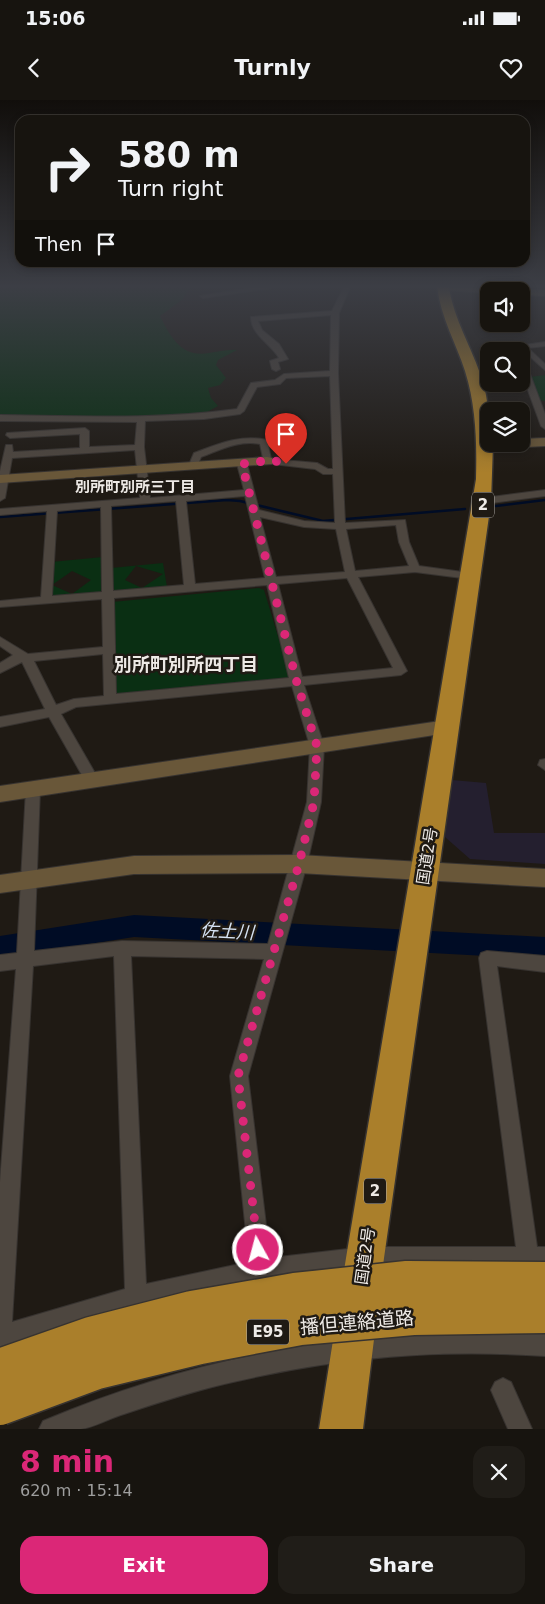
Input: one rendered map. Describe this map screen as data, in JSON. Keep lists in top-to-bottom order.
{
  "streets": {
    "highway": [
      "2",
      "国道2号",
      "播但連絡道路",
      "E95"
    ]
  },
  "districts": ["別所町別所三丁目", "別所町別所四丁目"],
  "water": ["佐土川"],
  "page": {
    "status": "15:06",
    "header": "Turnly",
    "turn": ["580 m", "Turn right"],
    "then": "Then",
    "heading": ["8 min", "620 m · 15:14"],
    "buttons": ["Exit", "Share"]
  }
}
